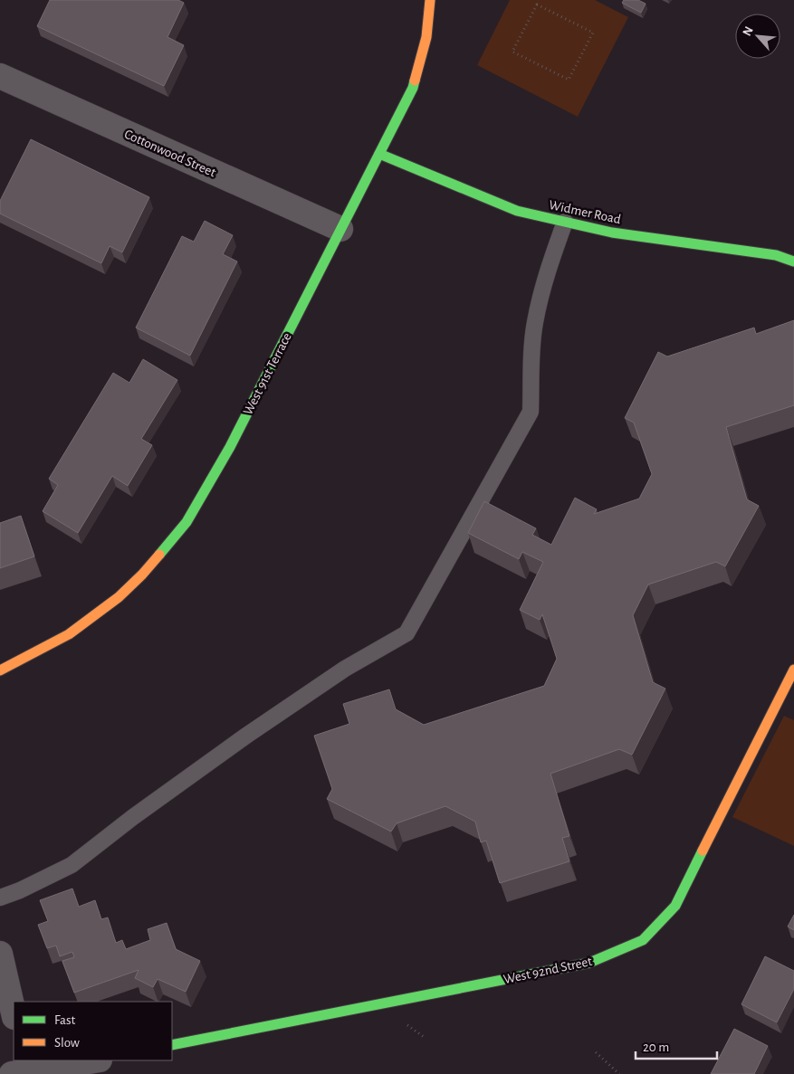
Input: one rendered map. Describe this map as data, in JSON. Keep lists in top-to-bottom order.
{
  "streets": {
    "street": [
      "Cottonwood Street",
      "Widmer Road",
      "West 91st Terrace",
      "West 92nd Street"
    ]
  },
  "crossings": [
    ["Cottonwood Street", "West 91st Terrace"],
    ["Widmer Road", "West 91st Terrace"]
  ],
  "legend": ["Fast", "Slow"],
  "scale_bar": "20 m",
  "north": "top left"
}
